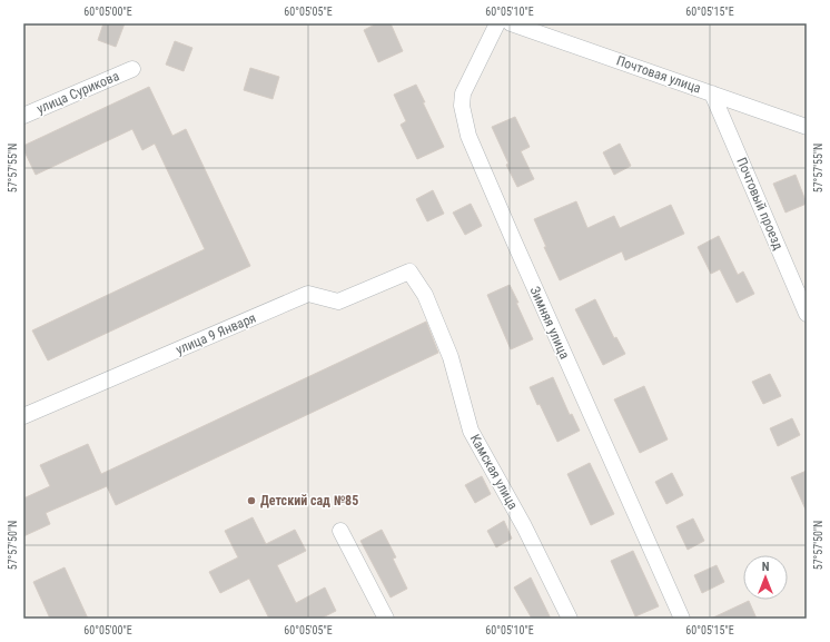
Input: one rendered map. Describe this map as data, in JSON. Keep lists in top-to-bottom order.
{
  "streets": {
    "street": [
      "Почтовая улица",
      "улица Сурикова",
      "Почтовый проезд",
      "Зимняя улица",
      "улица 9 Января",
      "Камская улица"
    ]
  },
  "crossings": [
    ["Почтовая улица", "Почтовый проезд"],
    ["улица 9 Января", "Камская улица"]
  ],
  "places": ["Детский сад №85"],
  "north": "top",
  "coordinates": [
    "60°05'00\"E",
    "60°05'05\"E",
    "60°05'10\"E",
    "60°05'15\"E",
    "57°57'55\"N",
    "57°57'50\"N"
  ]
}
